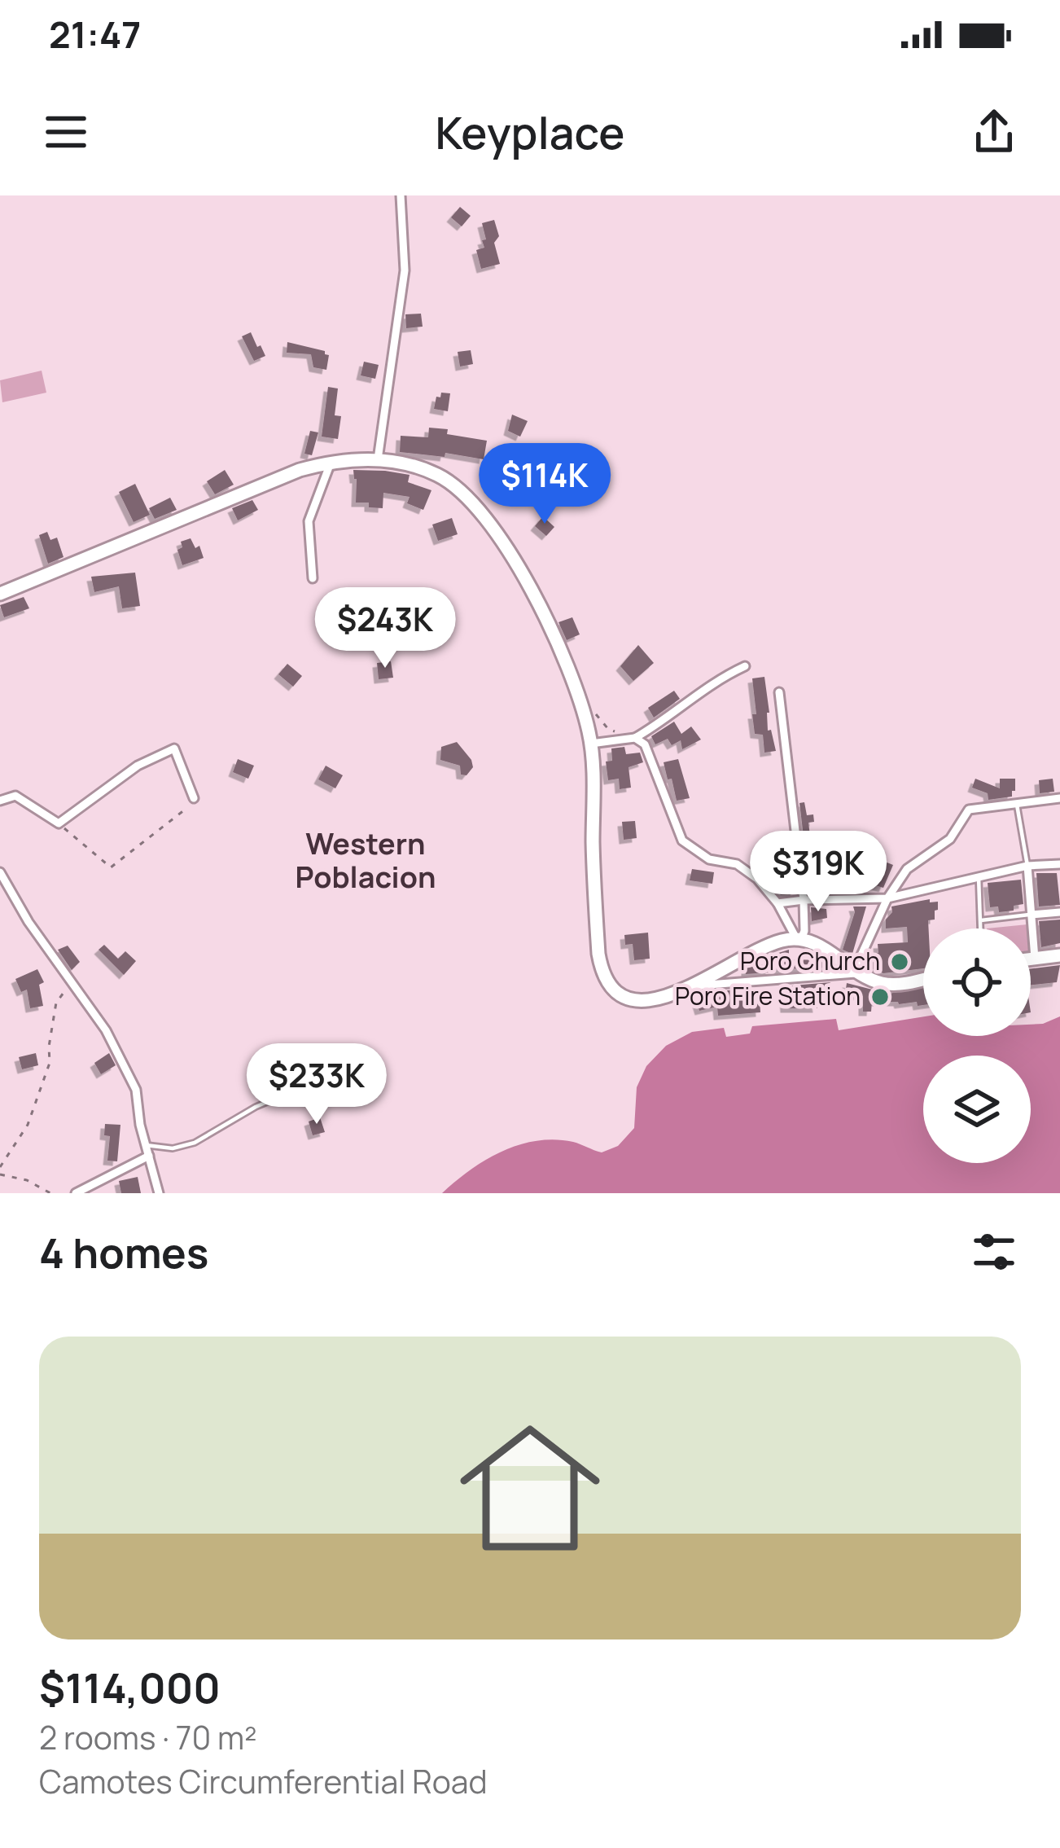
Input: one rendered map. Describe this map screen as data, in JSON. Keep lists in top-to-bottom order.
{
  "districts": ["Western Poblacion"],
  "places": ["Poro Church", "Poro Fire Station"],
  "page": {
    "status": "21:47",
    "header": "Keyplace",
    "price": [
      "$114K",
      "$243K",
      "$319K",
      "$233K"
    ],
    "heading": "4 homes",
    "list": [
      {
        "name": "$114,000",
        "note": "2 rooms · 70 m² · Camotes Circumferential Road"
      }
    ]
  }
}
